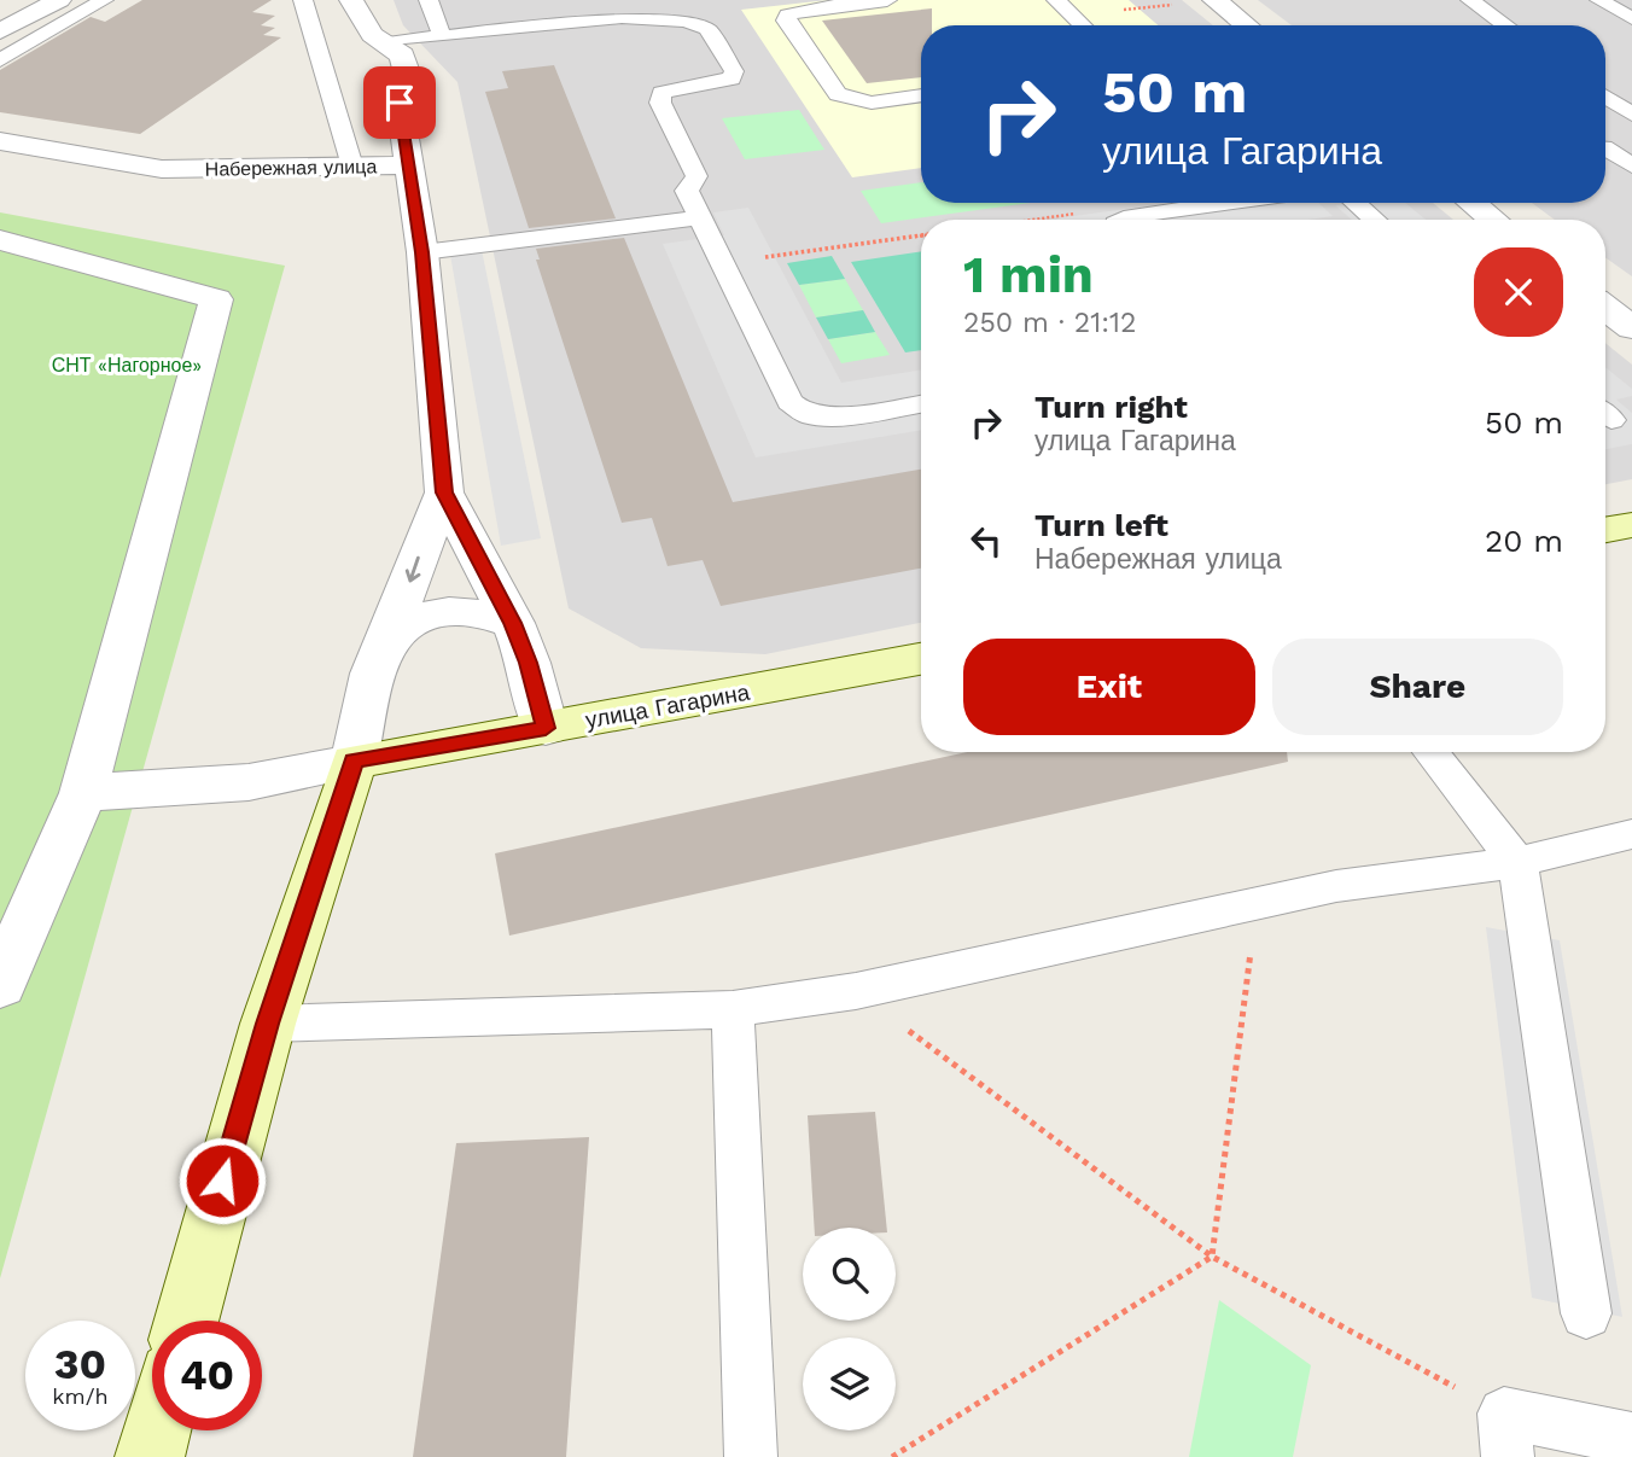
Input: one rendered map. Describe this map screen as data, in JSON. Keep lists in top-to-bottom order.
{
  "streets": {
    "street": ["Набережная улица", "улица Гагарина"]
  },
  "crossings": [
    ["Набережная улица", "улица Гагарина"]
  ],
  "parks": ["СНТ «Нагорное»"],
  "page": {
    "turn": ["50 m", "улица Гагарина"],
    "heading": ["1 min", "250 m · 21:12"],
    "list": [
      {
        "name": "Turn right",
        "note": "улица Гагарина",
        "value": "50 m"
      },
      {
        "name": "Turn left",
        "note": "Набережная улица",
        "value": "20 m"
      }
    ],
    "buttons": ["Exit", "Share"],
    "speed": "30 km/h",
    "limit": "40"
  }
}
